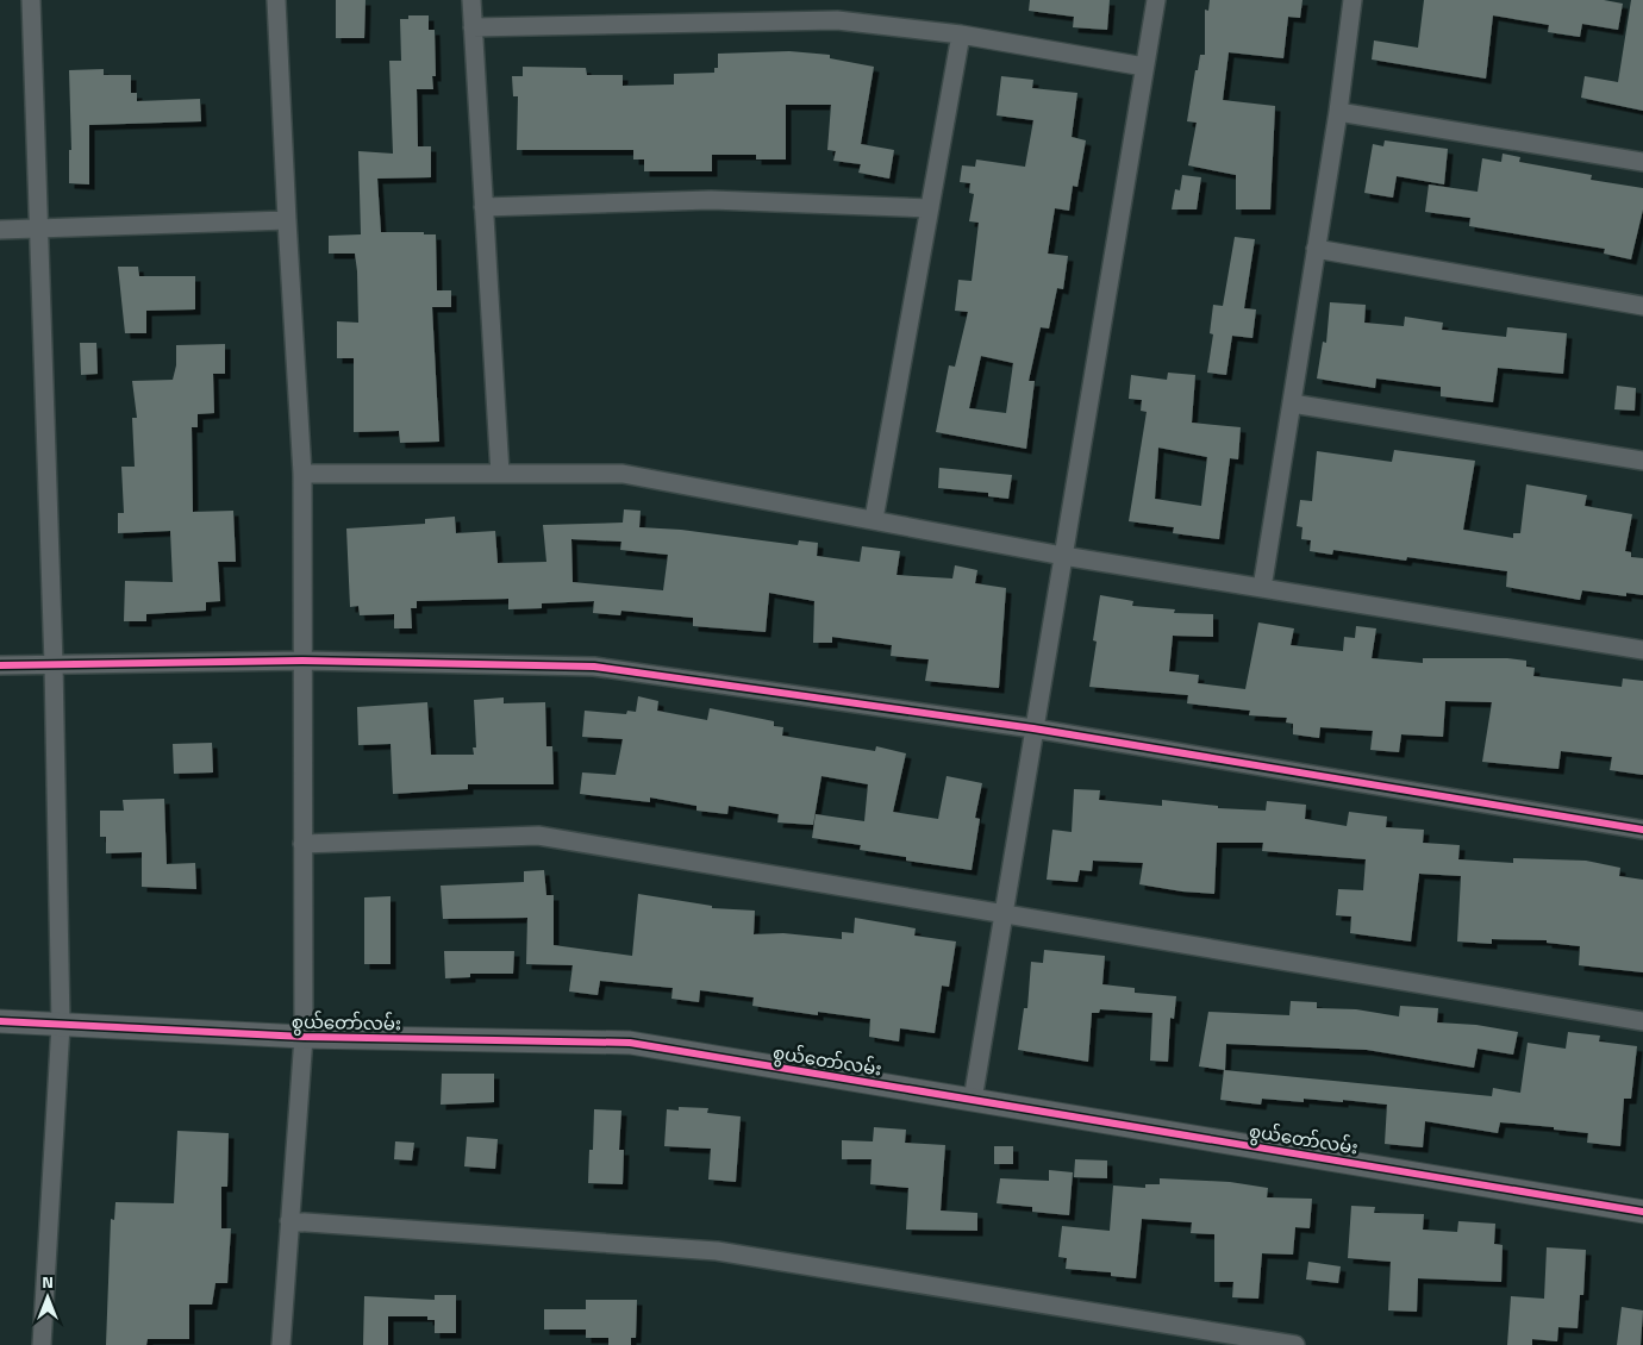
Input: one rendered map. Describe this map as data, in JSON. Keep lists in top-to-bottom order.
{
  "streets": {
    "street": ["စွယ်တော်လမ်း"]
  },
  "north": "top"
}
